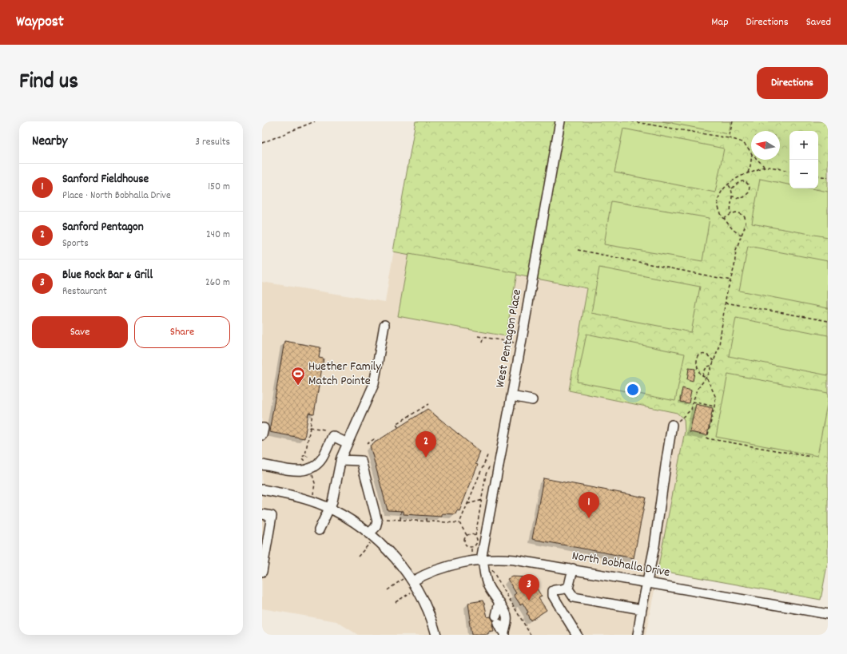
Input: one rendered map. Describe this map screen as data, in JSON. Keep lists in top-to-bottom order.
{
  "streets": {
    "street": ["West Pentagon Place", "North Bobhalla Drive"]
  },
  "crossings": [
    ["West Pentagon Place", "North Bobhalla Drive"]
  ],
  "places": {
    "sports": ["Huether Family Match Pointe"]
  },
  "north": "left",
  "page": {
    "header": "Waypost",
    "nav": ["Map", "Directions", "Saved"],
    "title": "Find us",
    "buttons": [
      "Directions",
      ["Save", "Share"]
    ],
    "heading": ["Nearby", "3 results"],
    "map_buttons": ["+", "−"],
    "list": [
      {
        "mark": "1",
        "name": "Sanford Fieldhouse",
        "note": "Place · North Bobhalla Drive",
        "value": "150 m"
      },
      {
        "mark": "2",
        "name": "Sanford Pentagon",
        "note": "Sports",
        "value": "240 m"
      },
      {
        "mark": "3",
        "name": "Blue Rock Bar & Grill",
        "note": "Restaurant",
        "value": "260 m"
      }
    ],
    "pins": ["2", "1", "3"]
  }
}
